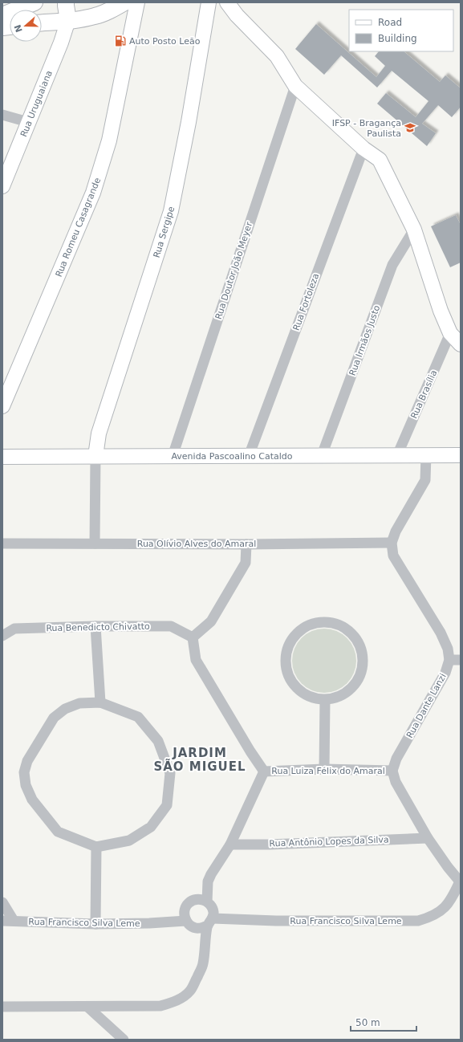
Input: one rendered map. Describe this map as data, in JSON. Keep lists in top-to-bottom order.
{
  "streets": {
    "street": [
      "Rua Uruguaiana",
      "Rua Romeu Casagrande",
      "Rua Sergipe",
      "Rua Doutor João Meyer",
      "Rua Fortoleza",
      "Rua Irmãos Justo",
      "Rua Brasília",
      "Avenida Pascoalino Cataldo",
      "Rua Olívio Alves do Amaral",
      "Rua Benedicto Chivatto",
      "Rua Dante Lanzi",
      "Rua Luiza Félix do Amaral",
      "Rua Antônio Lopes da Silva",
      "Rua Francisco Silva Leme"
    ]
  },
  "crossings": [
    ["Rua Sergipe", "Avenida Pascoalino Cataldo"],
    ["Rua Doutor João Meyer", "Avenida Pascoalino Cataldo"],
    ["Rua Fortoleza", "Avenida Pascoalino Cataldo"],
    ["Rua Irmãos Justo", "Avenida Pascoalino Cataldo"],
    ["Rua Brasília", "Avenida Pascoalino Cataldo"],
    ["Rua Dante Lanzi", "Rua Luiza Félix do Amaral"]
  ],
  "districts": ["JARDIM SÃO MIGUEL"],
  "places": {
    "fuel station": ["Auto Posto Leão"],
    "school or university": ["IFSP - Bragança Paulista"]
  },
  "legend": ["Road", "Building"],
  "scale_bar": "50 m",
  "north": "left"
}
